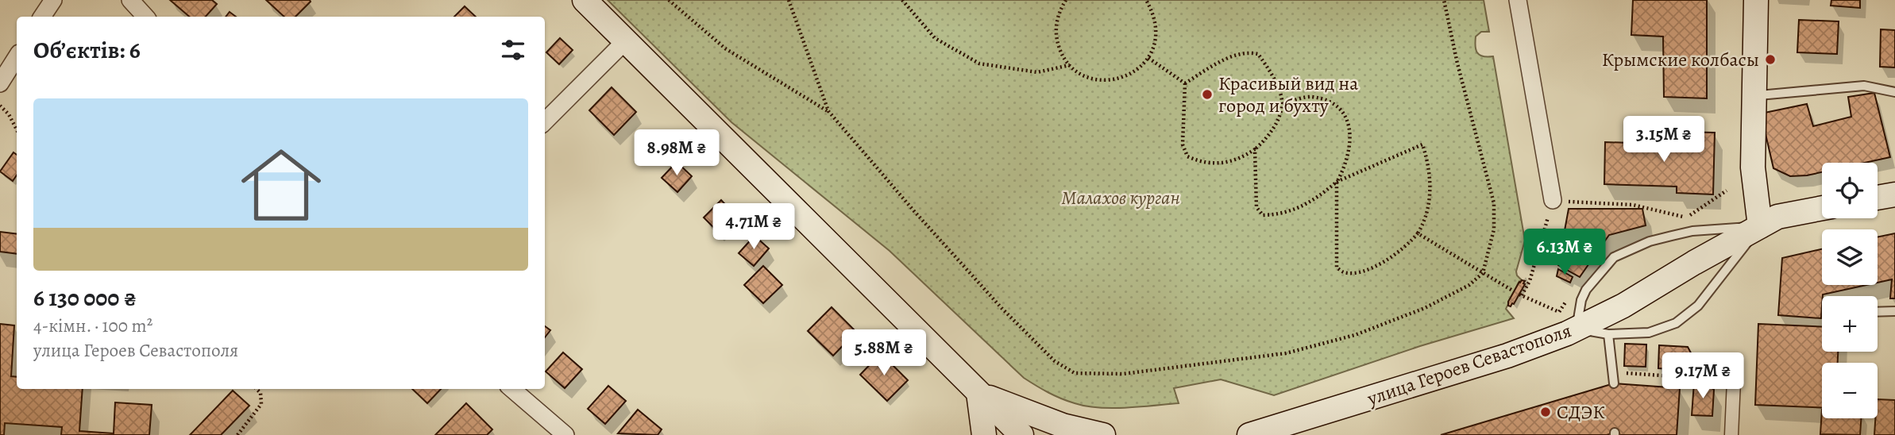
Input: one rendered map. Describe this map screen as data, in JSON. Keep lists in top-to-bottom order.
{
  "streets": {
    "main road": ["улица Героев Севастополя"]
  },
  "parks": ["Малахов курган"],
  "places": ["Крымские колбасы", "Красивый вид на город и бухту", "СДЭК"],
  "page": {
    "heading": "Об’єктів: 6",
    "list": [
      {
        "name": "6 130 000 ₴",
        "note": "4-кімн. · 100 m² · улица Героев Севастополя"
      }
    ],
    "price": [
      "3.15M ₴",
      "8.98M ₴",
      "4.71M ₴",
      "6.13M ₴",
      "5.88M ₴",
      "9.17M ₴"
    ],
    "map_buttons": ["+", "−"]
  }
}
